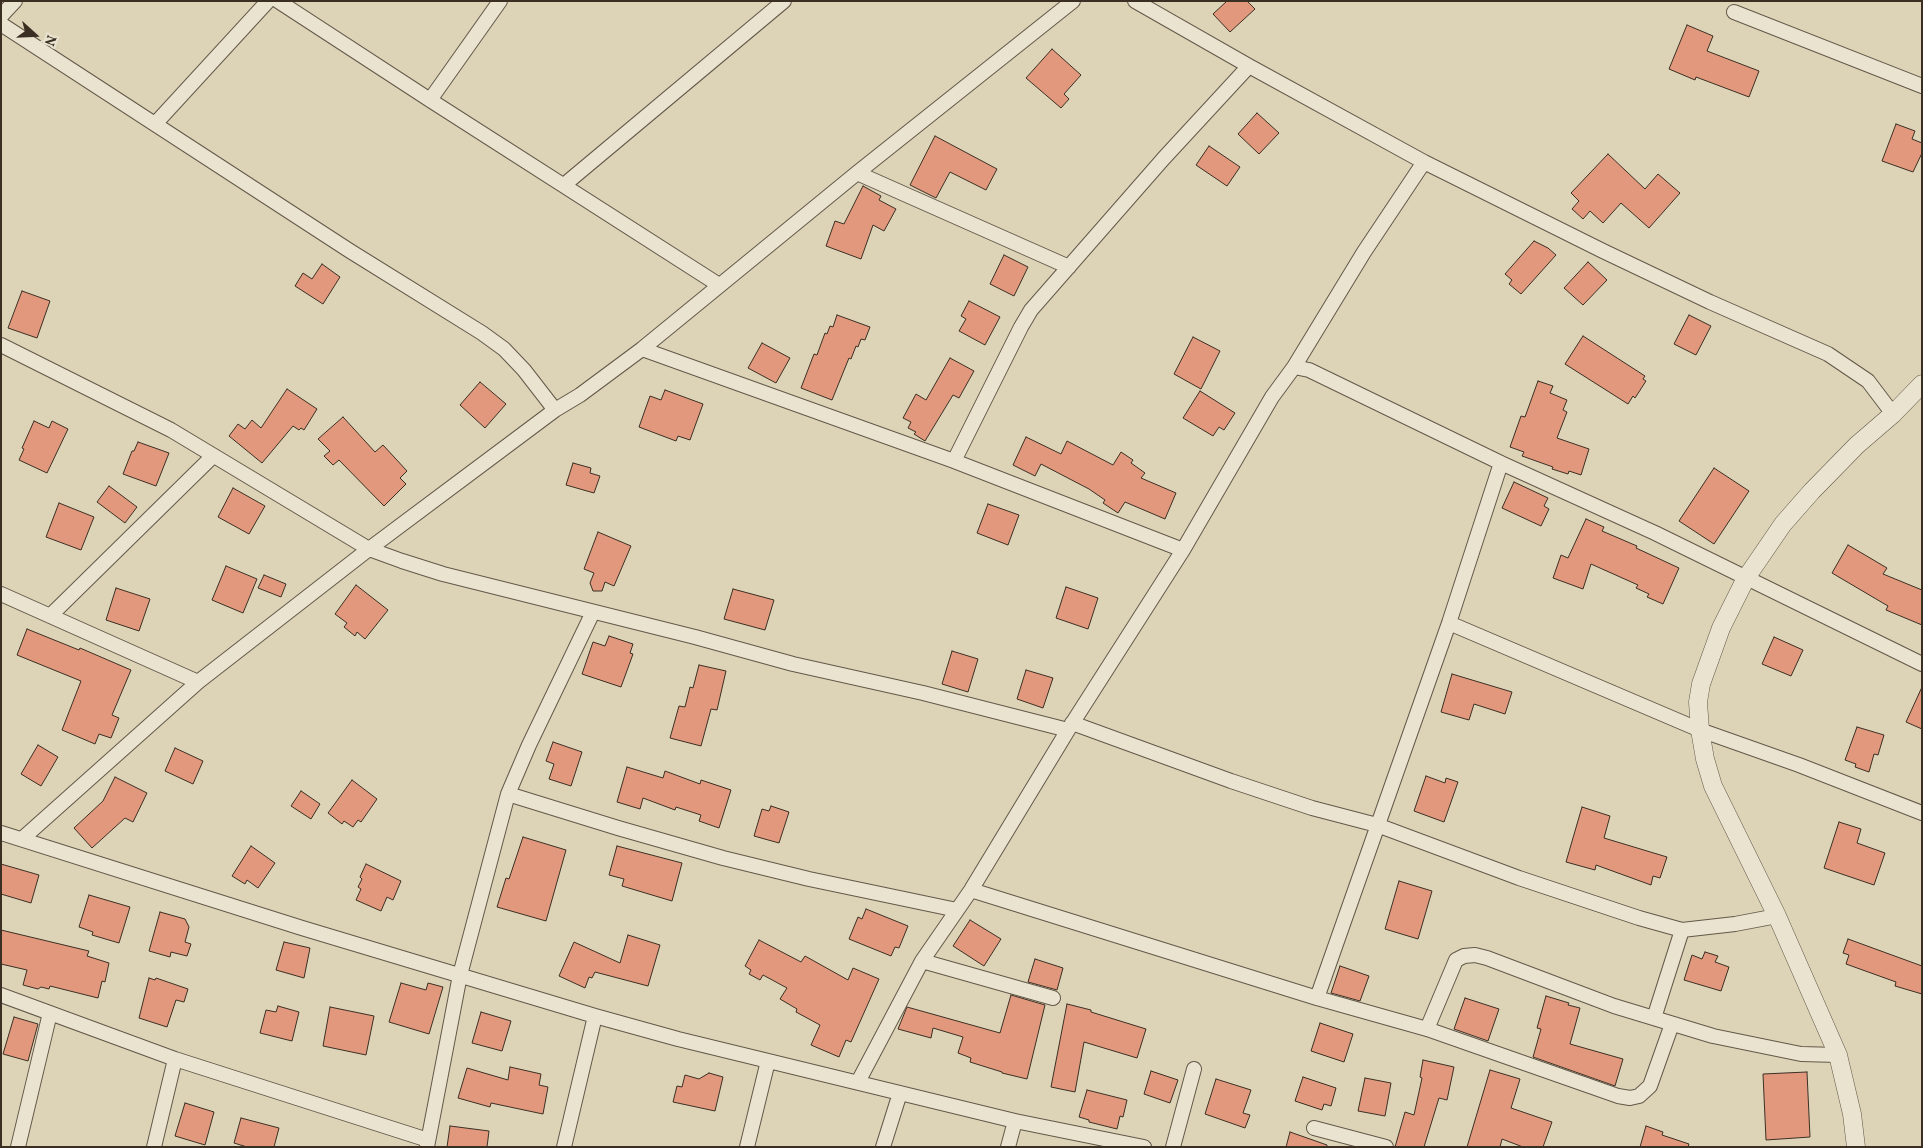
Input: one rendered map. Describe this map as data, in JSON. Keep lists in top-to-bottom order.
{
  "north": "right"
}
